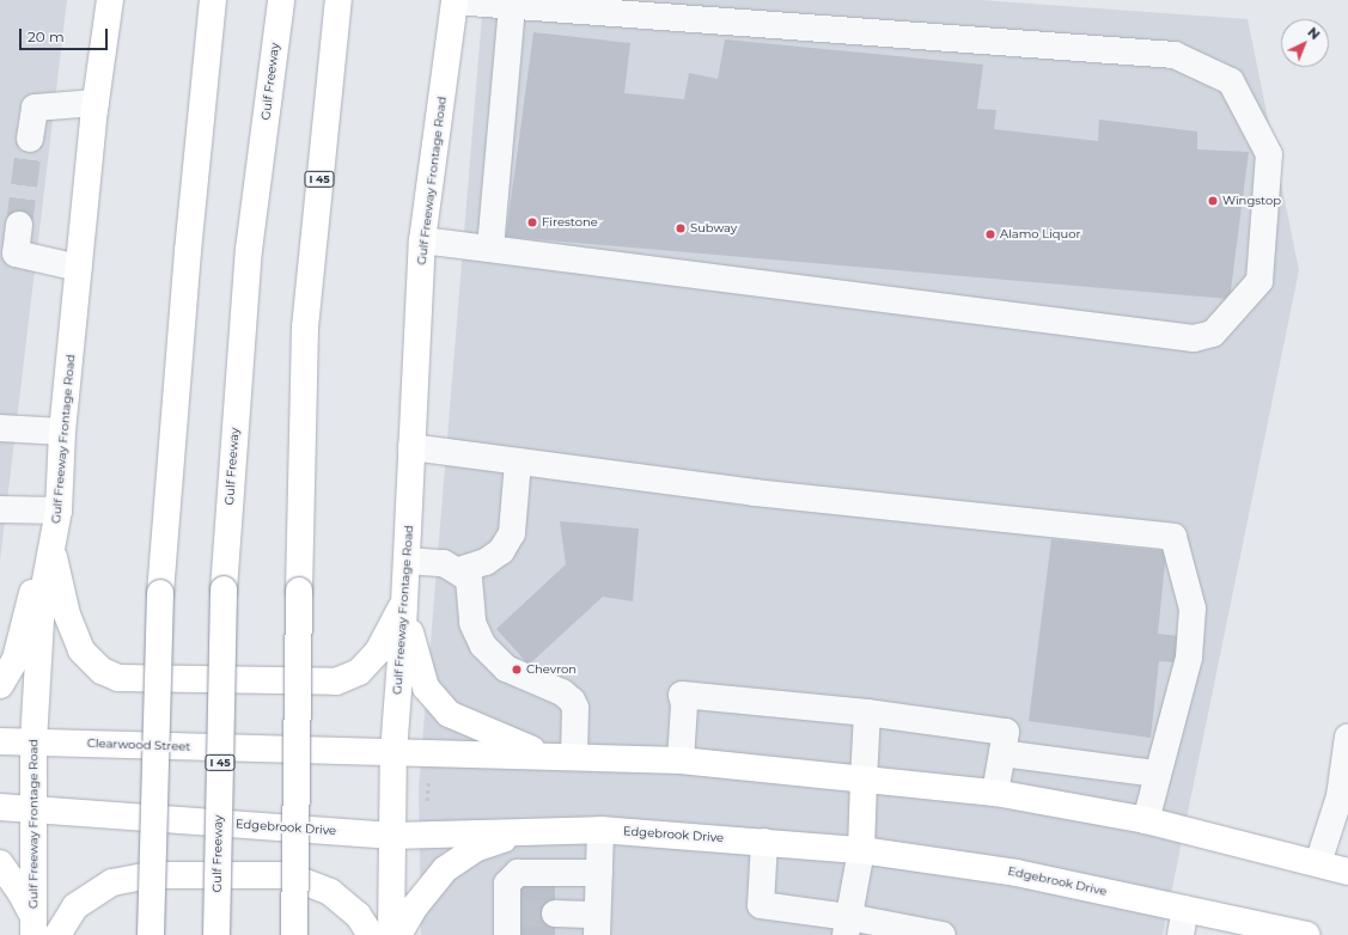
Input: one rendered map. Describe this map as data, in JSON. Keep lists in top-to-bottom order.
{
  "streets": {
    "main road": [
      "Gulf Freeway",
      "I 45",
      "Gulf Freeway Frontage Road",
      "Clearwood Street",
      "Edgebrook Drive"
    ]
  },
  "crossings": [
    ["Gulf Freeway Frontage Road", "Clearwood Street"],
    ["Gulf Freeway Frontage Road", "Edgebrook Drive"]
  ],
  "places": [
    "Wingstop",
    "Firestone",
    "Subway",
    "Alamo Liquor",
    "Chevron"
  ],
  "scale_bar": "20 m",
  "north": "top right"
}
